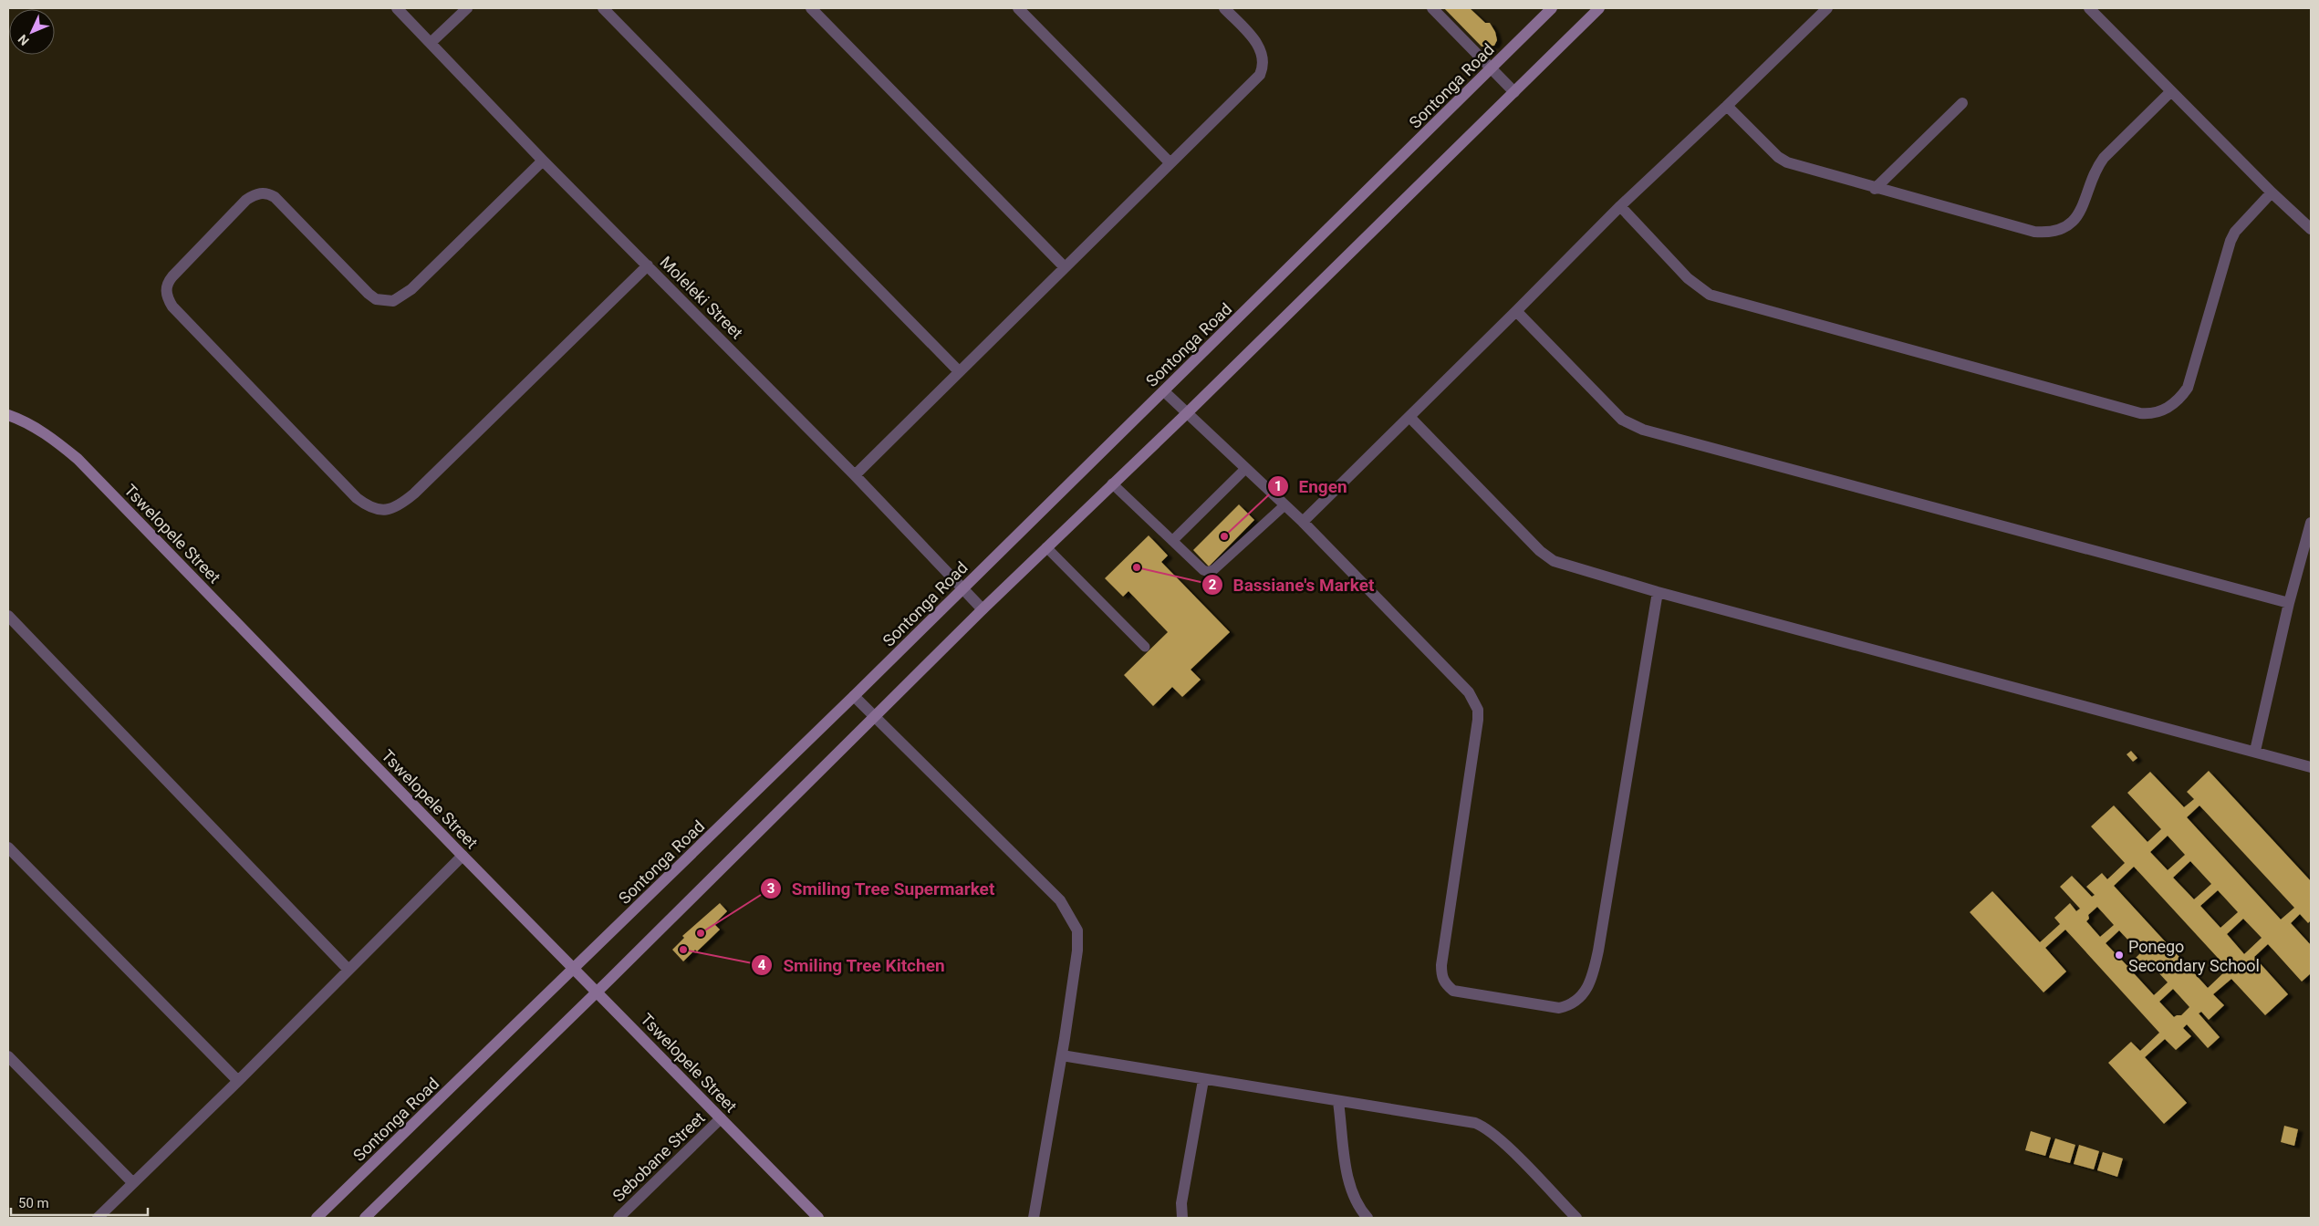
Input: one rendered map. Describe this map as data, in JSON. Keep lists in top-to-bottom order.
{
  "streets": {
    "main road": ["Sontonga Road", "Tswelopele Street"],
    "street": ["Moleleki Street", "Sebobane Street"]
  },
  "crossings": [
    ["Sontonga Road", "Moleleki Street"],
    ["Sontonga Road", "Tswelopele Street"],
    ["Tswelopele Street", "Sebobane Street"]
  ],
  "places": [
    "Engen",
    "Bassiane's Market",
    "Smiling Tree Supermarket",
    "Smiling Tree Kitchen",
    "Ponego Secondary School"
  ],
  "scale_bar": "50 m",
  "north": "bottom left"
}
